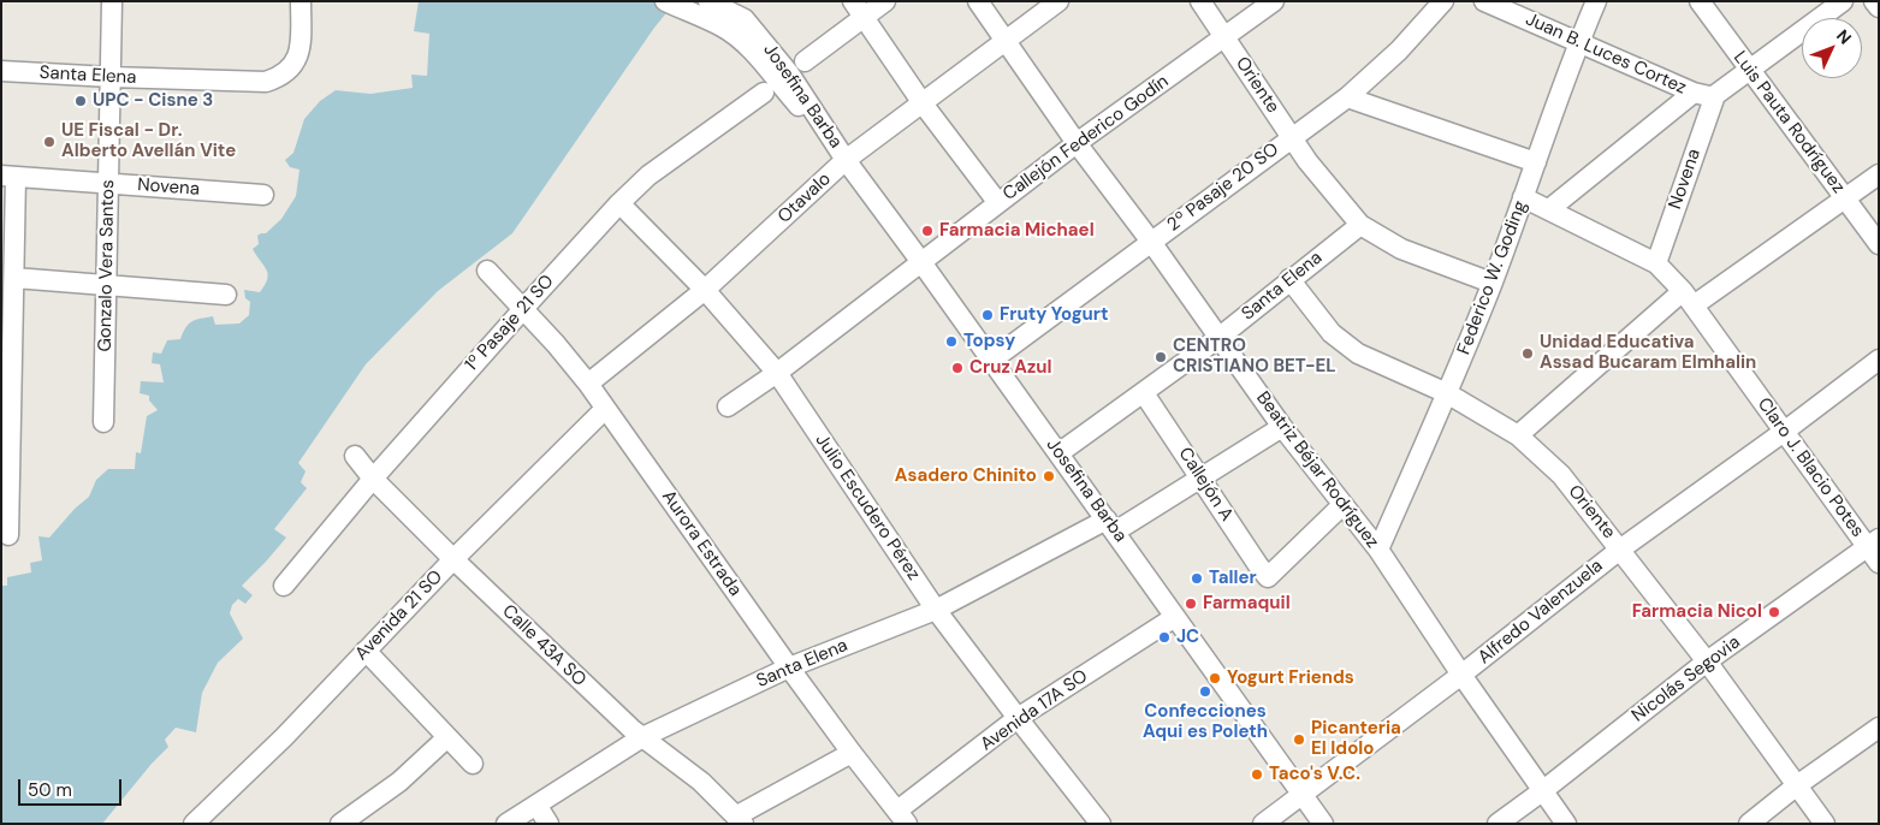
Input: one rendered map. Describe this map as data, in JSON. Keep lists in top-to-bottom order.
{
  "streets": {
    "street": [
      "Juan B. Luces Cortez",
      "Santa Elena",
      "Oriente",
      "Josefina Barba",
      "Luis Pauta Rodríguez",
      "Callejón Federico Godín",
      "Novena",
      "2º Pasaje 20 SO",
      "Otavalo",
      "Gonzalo Vera Santos",
      "Federico W. Goding",
      "1º Pasaje 21 SO",
      "Claro J. Blacio Potes",
      "Beatriz Béjar Rodríguez",
      "Callejón A",
      "Julio Escudero Pérez",
      "Aurora Estrada",
      "Alfredo Valenzuela",
      "Avenida 21 SO",
      "Calle 43A SO",
      "Nicolás Segovia",
      "Avenida 17A SO"
    ]
  },
  "crossings": [
    ["Juan B. Luces Cortez", "Federico W. Goding"],
    ["Santa Elena", "Oriente"],
    ["Santa Elena", "Josefina Barba"],
    ["Santa Elena", "Gonzalo Vera Santos"],
    ["Santa Elena", "Beatriz Béjar Rodríguez"],
    ["Santa Elena", "Callejón A"],
    ["Santa Elena", "Julio Escudero Pérez"],
    ["Santa Elena", "Aurora Estrada"],
    ["Santa Elena", "Calle 43A SO"],
    ["Oriente", "Callejón Federico Godín"],
    ["Oriente", "2º Pasaje 20 SO"],
    ["Oriente", "Federico W. Goding"],
    ["Oriente", "Alfredo Valenzuela"],
    ["Oriente", "Nicolás Segovia"],
    ["Josefina Barba", "Callejón Federico Godín"],
    ["Josefina Barba", "2º Pasaje 20 SO"],
    ["Josefina Barba", "Otavalo"],
    ["Josefina Barba", "Alfredo Valenzuela"],
    ["Josefina Barba", "Avenida 17A SO"],
    ["Callejón Federico Godín", "Beatriz Béjar Rodríguez"],
    ["Callejón Federico Godín", "Julio Escudero Pérez"],
    ["Novena", "Gonzalo Vera Santos"],
    ["Novena", "Claro J. Blacio Potes"],
    ["2º Pasaje 20 SO", "Beatriz Béjar Rodríguez"],
    ["Otavalo", "Beatriz Béjar Rodríguez"],
    ["Otavalo", "Julio Escudero Pérez"],
    ["Otavalo", "Aurora Estrada"],
    ["Federico W. Goding", "Claro J. Blacio Potes"],
    ["Federico W. Goding", "Beatriz Béjar Rodríguez"],
    ["1º Pasaje 21 SO", "Julio Escudero Pérez"],
    ["1º Pasaje 21 SO", "Aurora Estrada"],
    ["1º Pasaje 21 SO", "Calle 43A SO"],
    ["Claro J. Blacio Potes", "Alfredo Valenzuela"],
    ["Claro J. Blacio Potes", "Nicolás Segovia"],
    ["Beatriz Béjar Rodríguez", "Callejón A"],
    ["Beatriz Béjar Rodríguez", "Alfredo Valenzuela"],
    ["Beatriz Béjar Rodríguez", "Nicolás Segovia"],
    ["Julio Escudero Pérez", "Avenida 17A SO"],
    ["Aurora Estrada", "Avenida 21 SO"],
    ["Aurora Estrada", "Avenida 17A SO"],
    ["Avenida 21 SO", "Calle 43A SO"]
  ],
  "places": [
    "UPC - Cisne 3",
    "UE Fiscal - Dr. Alberto Avellán Vite",
    "Farmacia Michael",
    "Fruty Yogurt",
    "Topsy",
    "Unidad Educativa Assad Bucaram Elmhalin",
    "CENTRO CRISTIANO BET-EL",
    "Cruz Azul",
    "Asadero Chinito",
    "Taller",
    "Farmaquil",
    "Farmacia Nicol",
    "JC",
    "Yogurt Friends",
    "Confecciones Aqui es Poleth",
    "Picanteria El Idolo",
    "Taco's V.C."
  ],
  "scale_bar": "50 m",
  "north": "top right"
}
